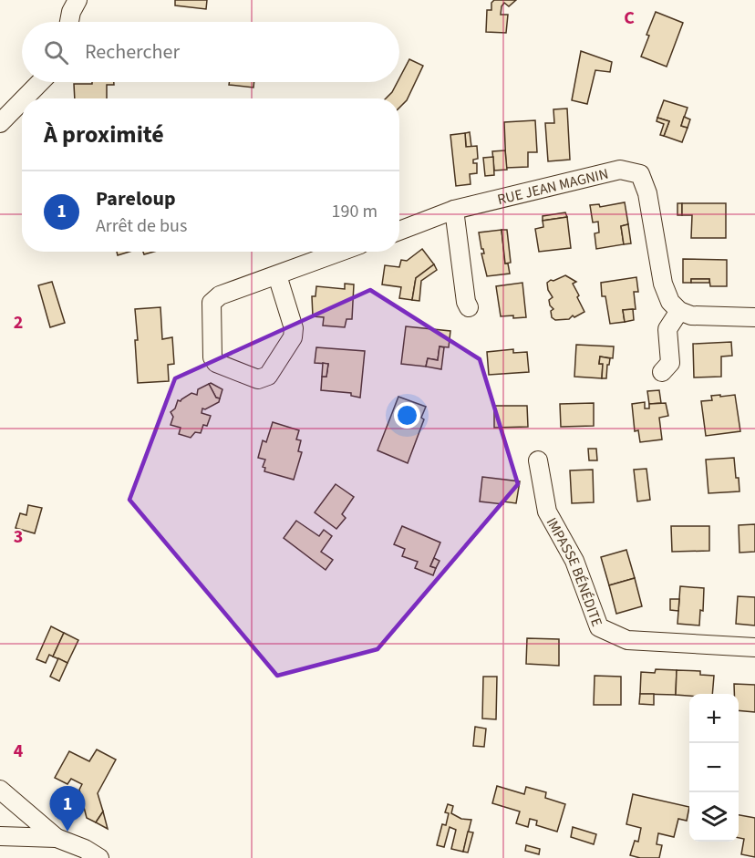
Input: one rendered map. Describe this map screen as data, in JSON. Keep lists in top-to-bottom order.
{
  "streets": {
    "street": ["RUE JEAN MAGNIN", "IMPASSE BÉNÉDITE"]
  },
  "page": {
    "search": "Rechercher",
    "heading": "À proximité",
    "list": [
      {
        "mark": "1",
        "name": "Pareloup",
        "note": "Arrêt de bus",
        "value": "190 m"
      }
    ],
    "map_buttons": ["+", "−"],
    "pins": "1"
  },
  "grid": {
    "columns": ["C"],
    "rows": ["2", "3", "4"]
  }
}
